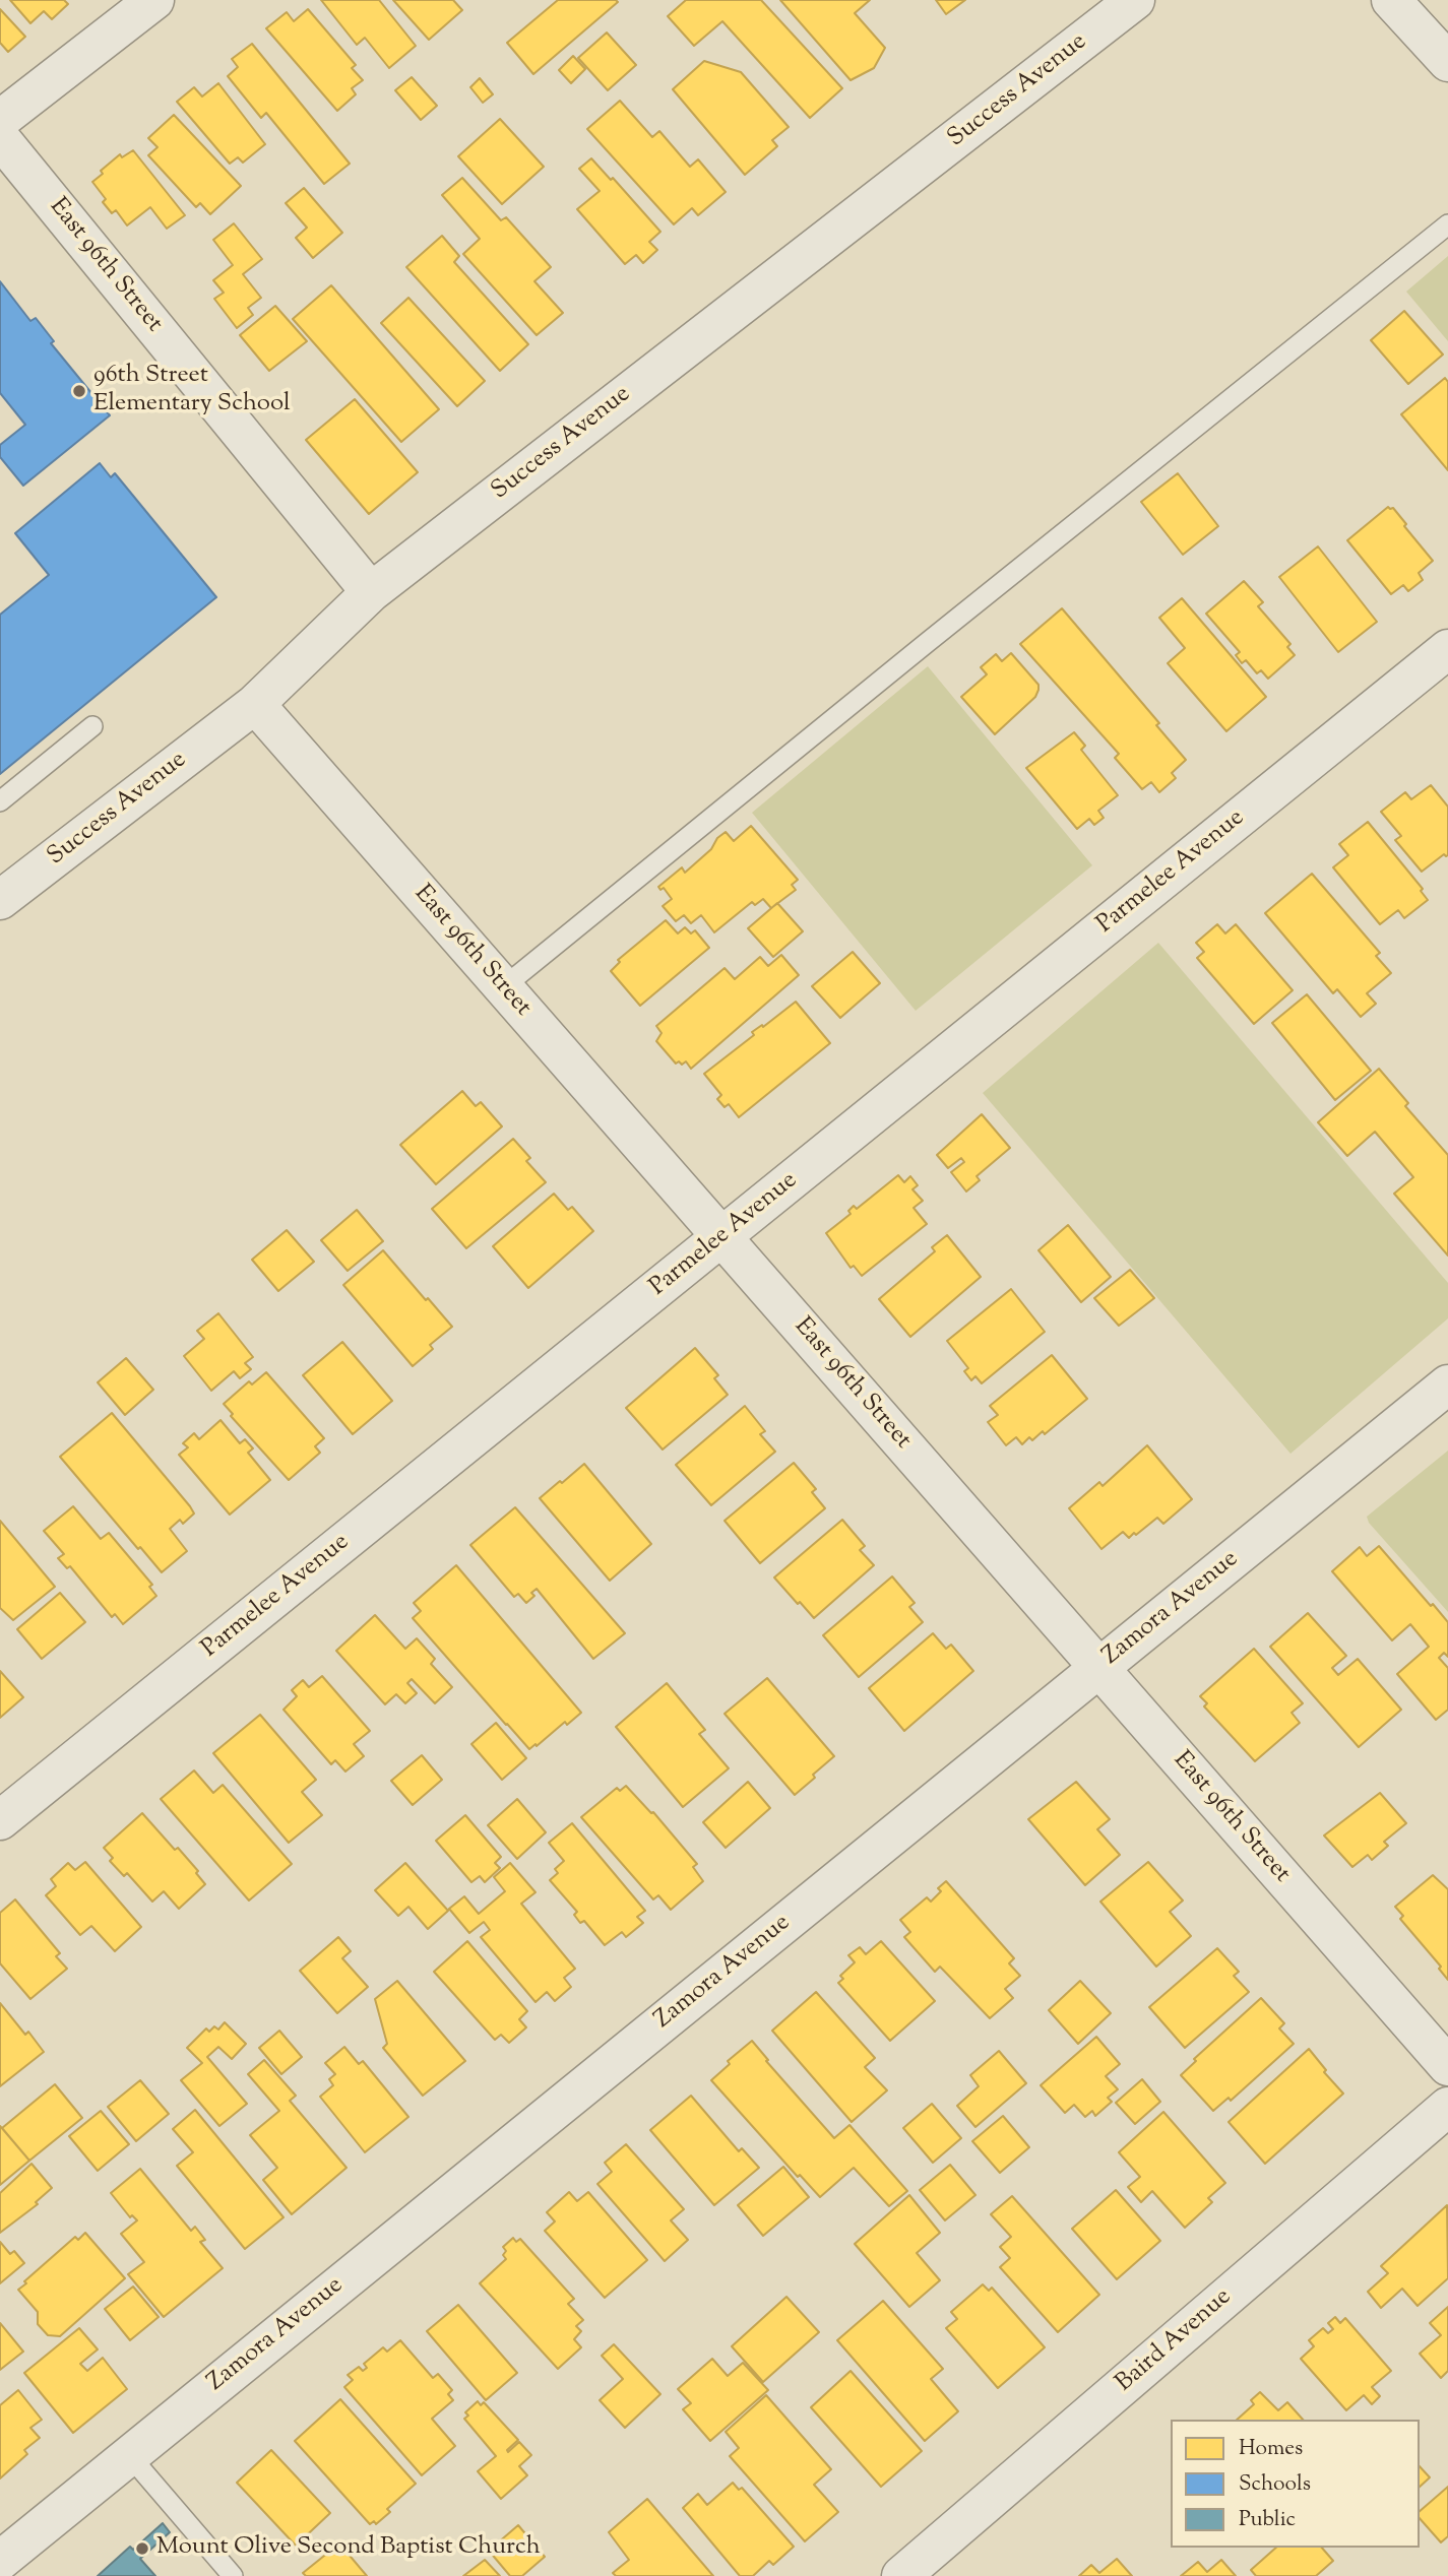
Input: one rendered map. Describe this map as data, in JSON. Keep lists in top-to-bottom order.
{
  "streets": {
    "street": [
      "Success Avenue",
      "East 96th Street",
      "Parmelee Avenue",
      "Zamora Avenue",
      "Baird Avenue"
    ]
  },
  "crossings": [
    ["Success Avenue", "East 96th Street"],
    ["East 96th Street", "Parmelee Avenue"],
    ["East 96th Street", "Zamora Avenue"]
  ],
  "places": ["96th Street Elementary School", "Mount Olive Second Baptist Church"],
  "legend": ["Homes", "Schools", "Public"]
}
